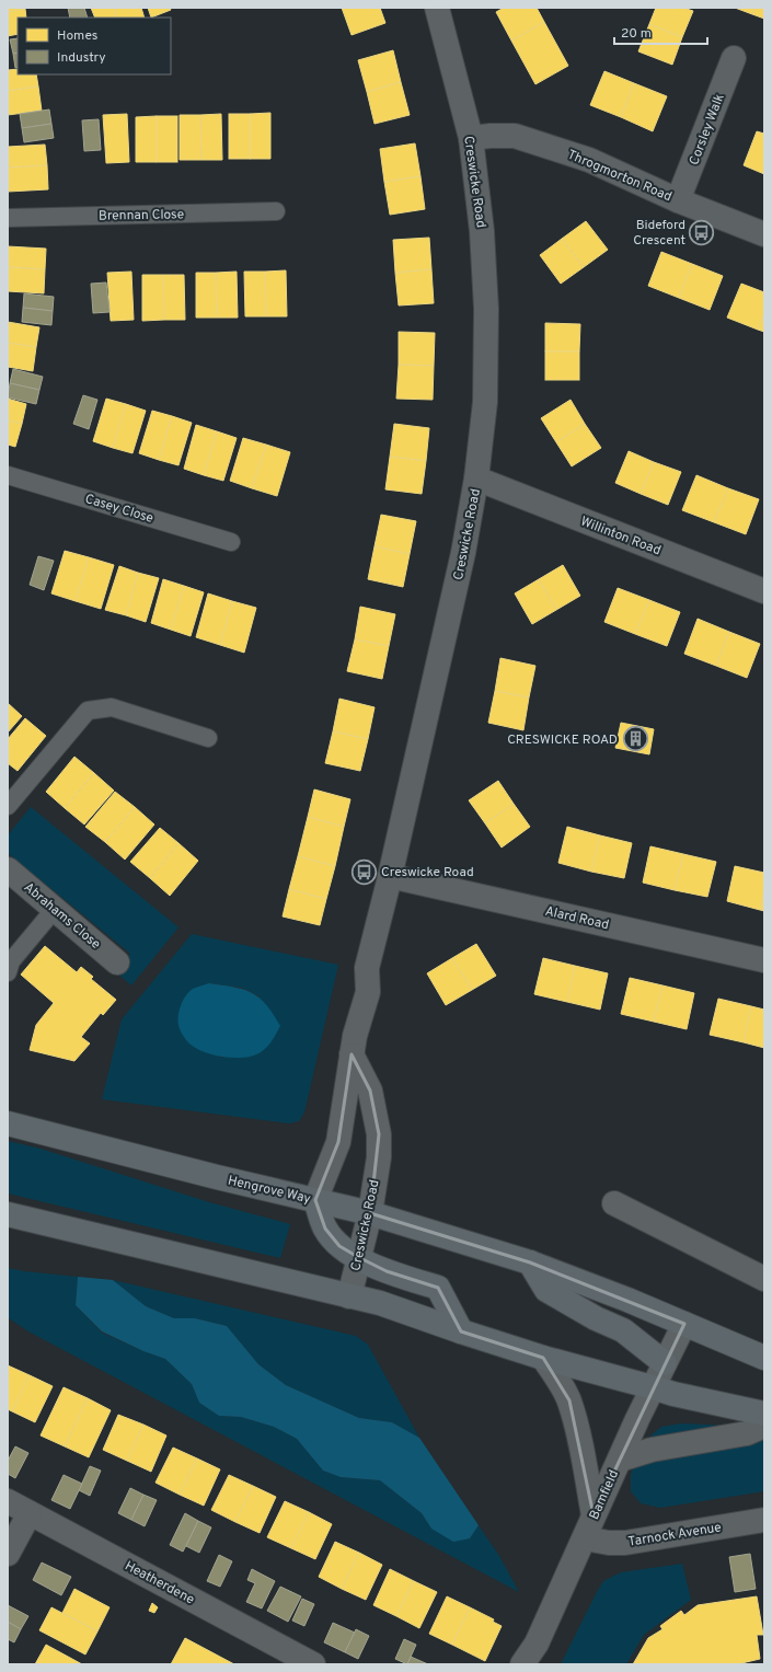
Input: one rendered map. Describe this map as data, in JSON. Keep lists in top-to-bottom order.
{
  "streets": {
    "highway": ["Hengrove Way"],
    "street": [
      "Corsley Walk",
      "Throgmorton Road",
      "Creswicke Road",
      "Willinton Road",
      "Abrahams Close",
      "Alard Road",
      "Bamfield",
      "Tarnock Avenue",
      "Heatherdene"
    ],
    "lane": ["Brennan Close", "Casey Close"]
  },
  "crossings": [
    ["Corsley Walk", "Throgmorton Road"],
    ["Throgmorton Road", "Creswicke Road"],
    ["Creswicke Road", "Willinton Road"],
    ["Creswicke Road", "Alard Road"],
    ["Creswicke Road", "Hengrove Way"],
    ["Hengrove Way", "Bamfield"],
    ["Bamfield", "Tarnock Avenue"]
  ],
  "places": {
    "bus stop": ["Bideford Crescent", "Creswicke Road"],
    "building": ["CRESWICKE ROAD"]
  },
  "legend": ["Homes", "Industry"],
  "scale_bar": "20 m"
}
